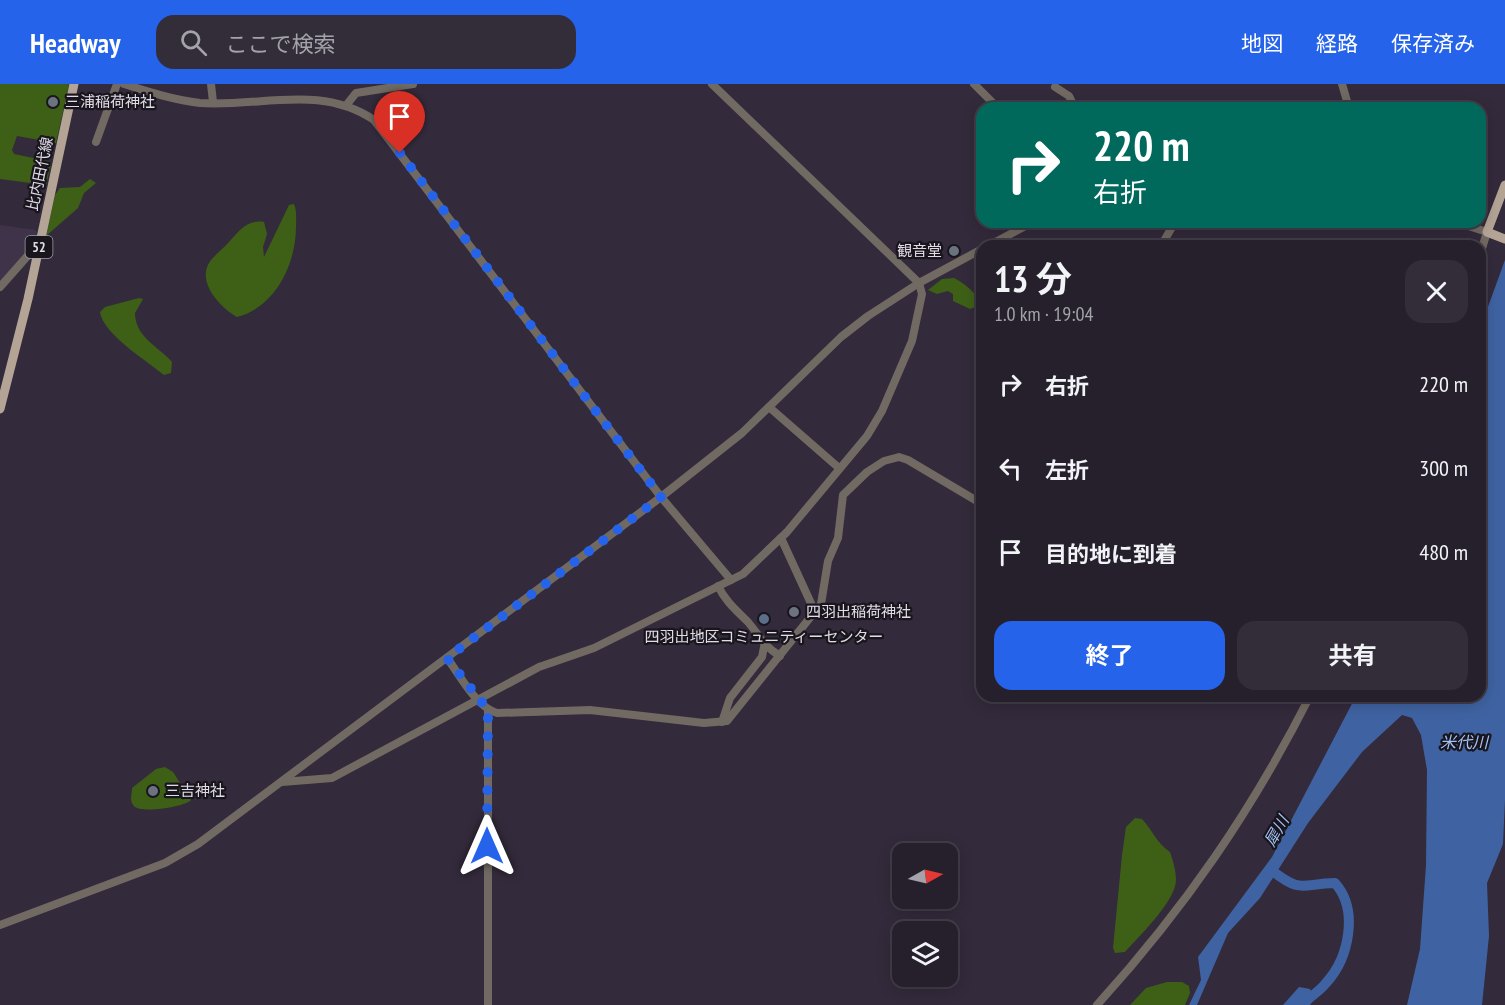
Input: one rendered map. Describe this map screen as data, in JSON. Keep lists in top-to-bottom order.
{
  "streets": {
    "main road": ["比内田代線", "52"]
  },
  "water": ["米代川", "犀川"],
  "places": [
    "三浦稲荷神社",
    "観音堂",
    "四羽出稲荷神社",
    "四羽出地区コミュニティーセンター",
    "三吉神社"
  ],
  "north": "right",
  "page": {
    "header": "Headway",
    "search": "ここで検索",
    "nav": ["地図", "経路", "保存済み"],
    "turn": ["220 m", "右折"],
    "heading": ["13 分", "1.0 km · 19:04"],
    "list": [
      {
        "name": "右折",
        "value": "220 m"
      },
      {
        "name": "左折",
        "value": "300 m"
      },
      {
        "name": "目的地に到着",
        "value": "480 m"
      }
    ],
    "buttons": ["終了", "共有"]
  }
}
